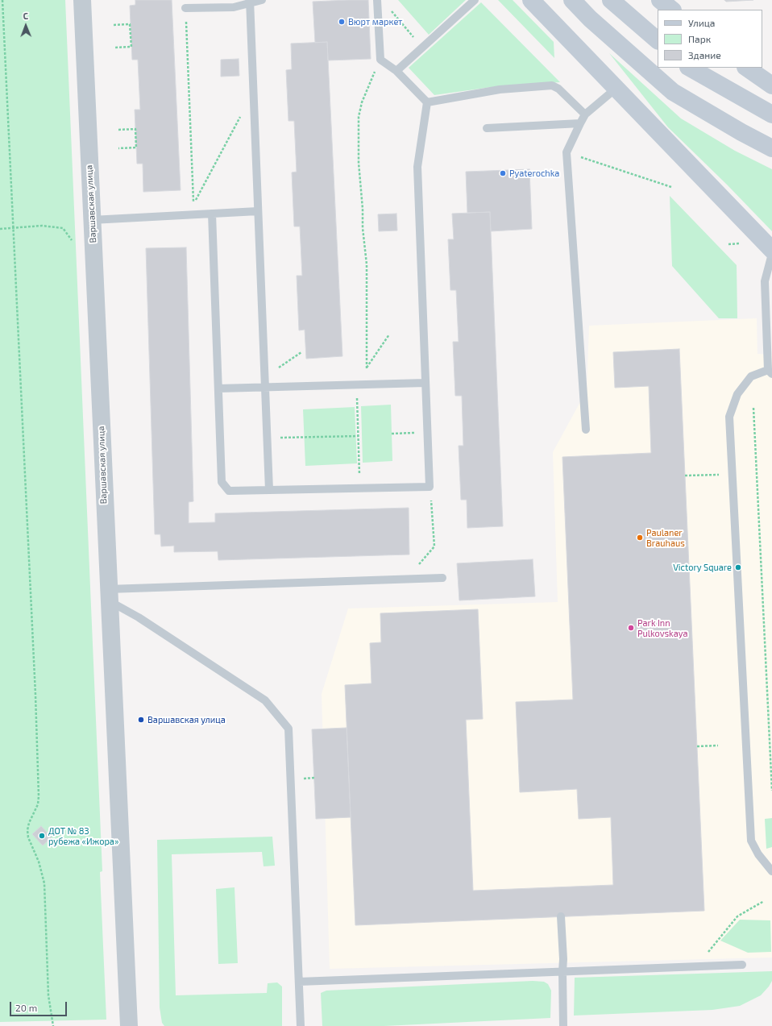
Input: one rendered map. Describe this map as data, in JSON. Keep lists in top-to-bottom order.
{
  "streets": {
    "street": ["Варшавская улица"]
  },
  "places": [
    "Вюрт маркет",
    "Pyaterochka",
    "Paulaner Brauhaus",
    "Victory Square",
    "Park Inn Pulkovskaya",
    "Варшавская улица",
    "ДОТ № 83 рубежа «Ижора»"
  ],
  "legend": ["Улица", "Парк", "Здание"],
  "scale_bar": "20 m",
  "north": "top"
}
